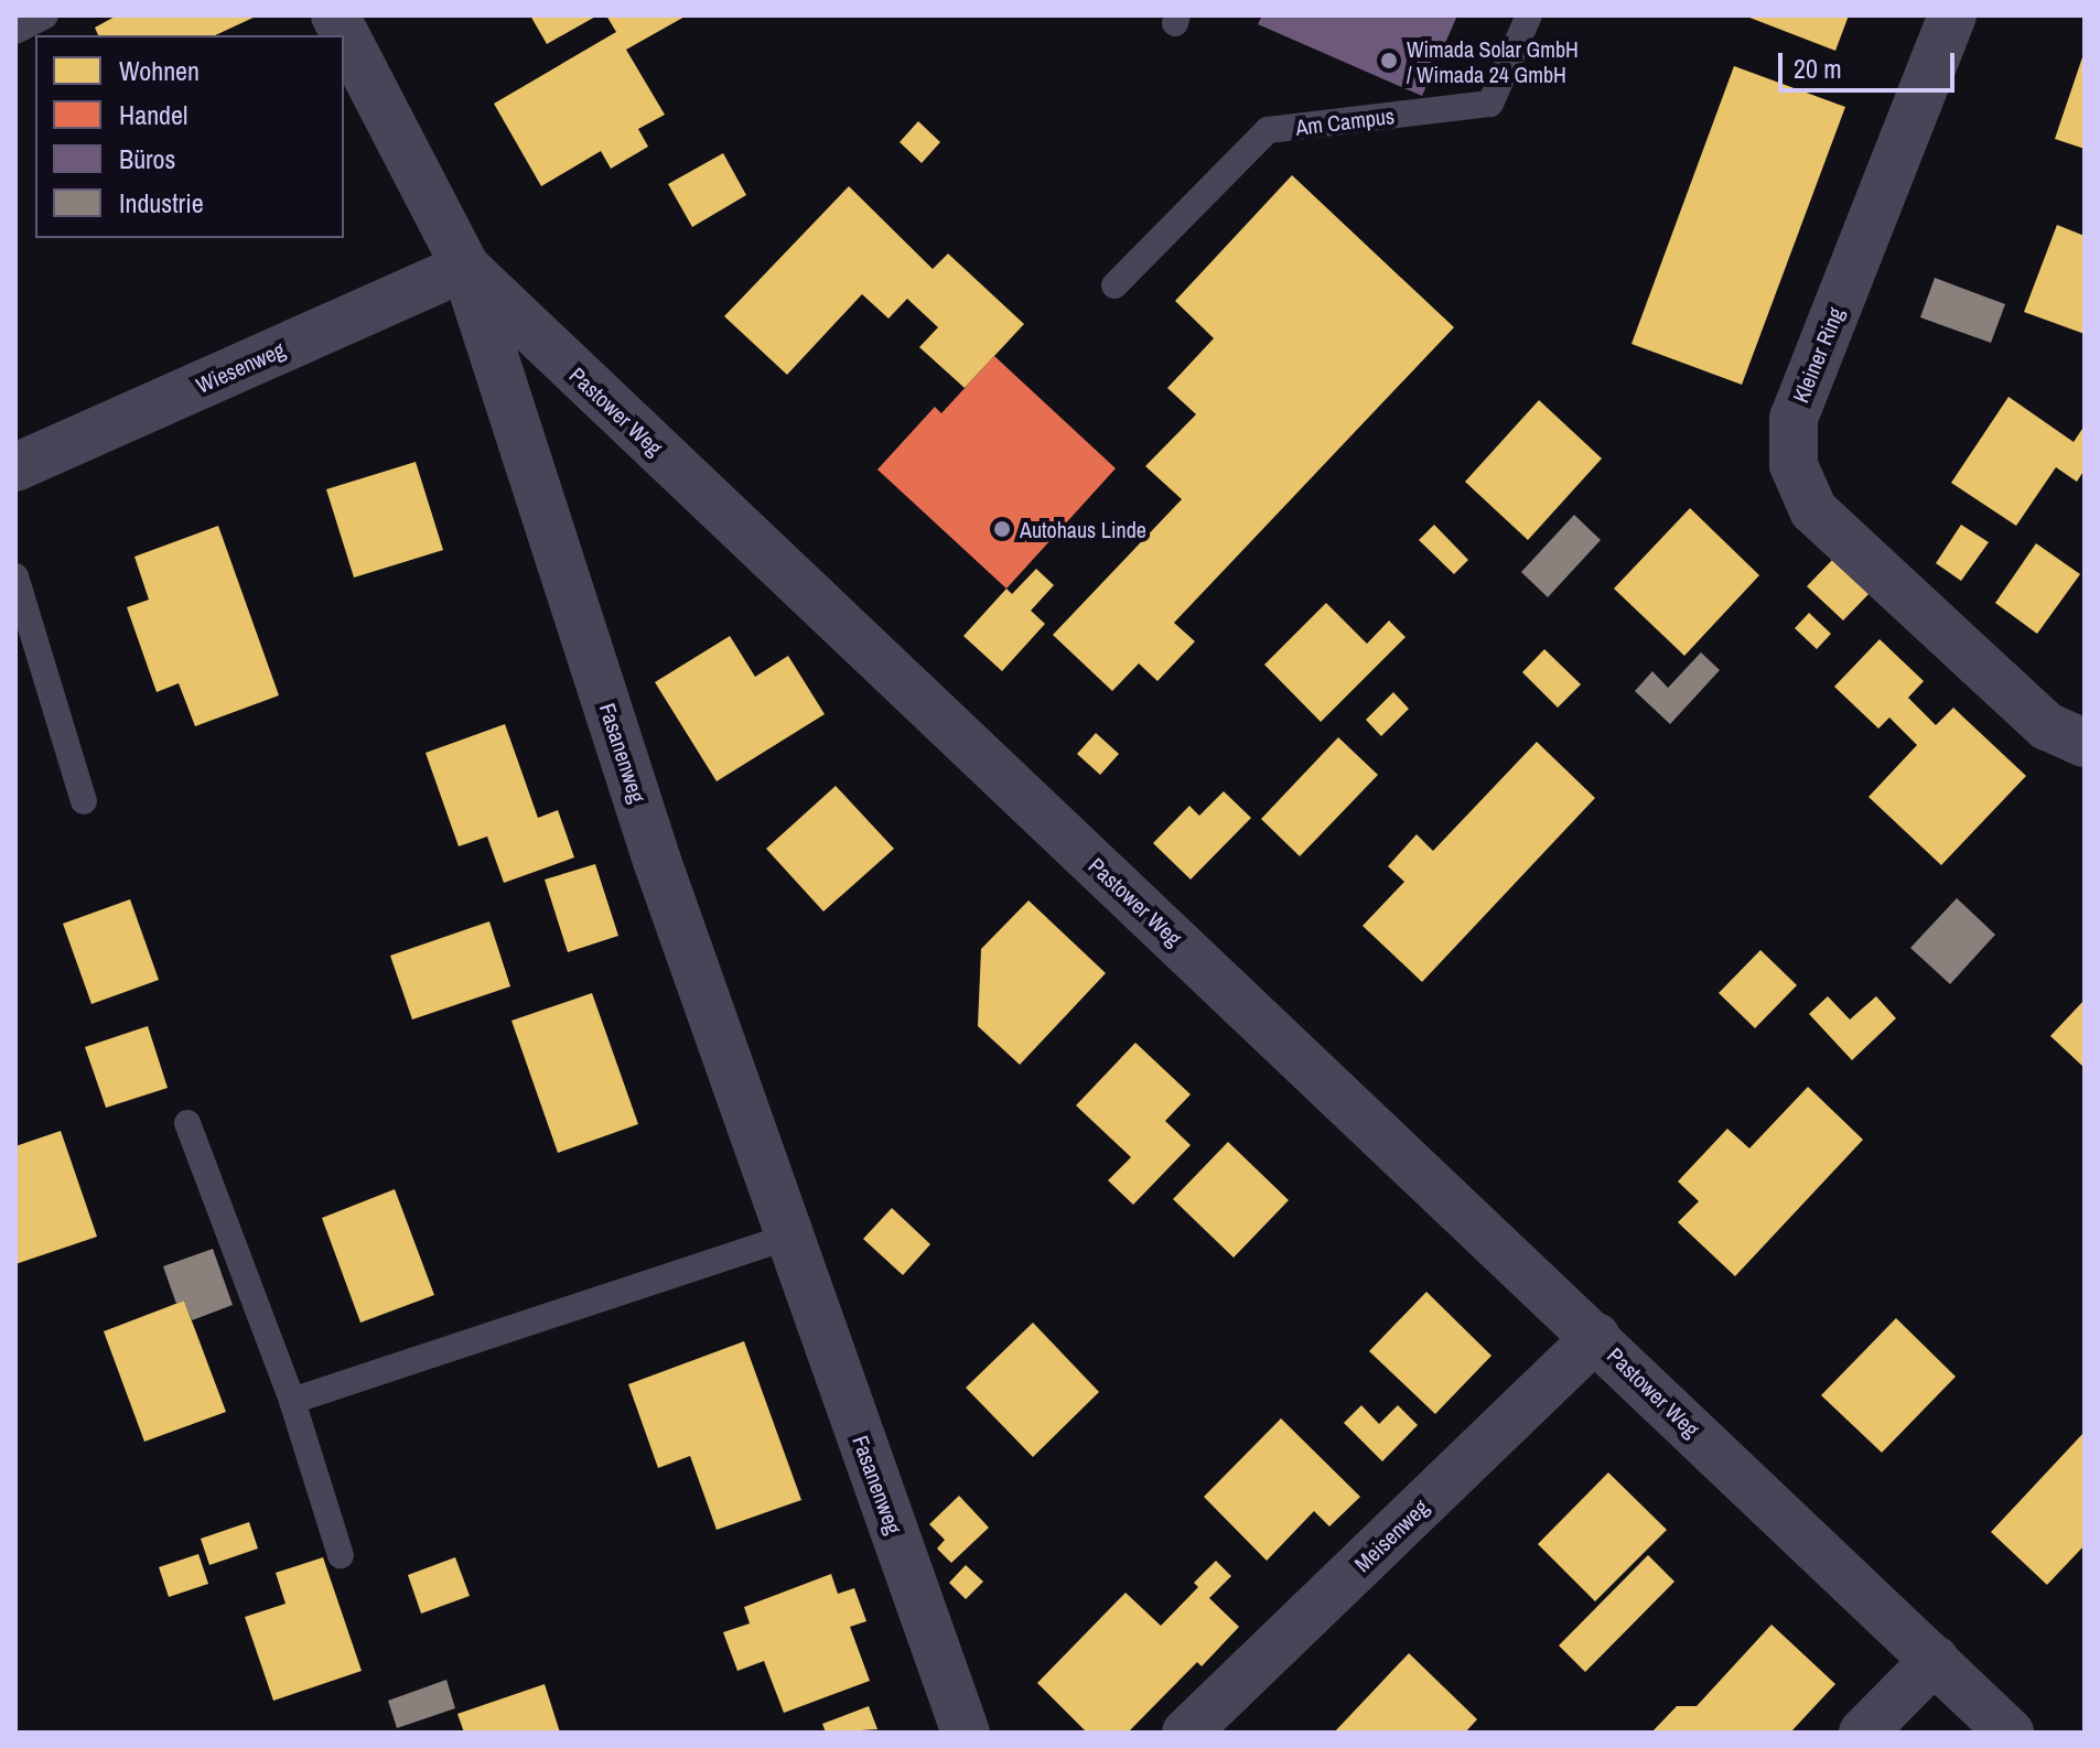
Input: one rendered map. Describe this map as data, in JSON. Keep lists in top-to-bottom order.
{
  "streets": {
    "street": [
      "Kleiner Ring",
      "Wiesenweg",
      "Pastower Weg",
      "Fasanenweg",
      "Meisenweg"
    ],
    "lane": ["Am Campus"]
  },
  "crossings": [
    ["Wiesenweg", "Pastower Weg"],
    ["Wiesenweg", "Fasanenweg"],
    ["Pastower Weg", "Fasanenweg"],
    ["Pastower Weg", "Meisenweg"]
  ],
  "places": ["Wimada Solar GmbH / Wimada 24 GmbH", "Autohaus Linde"],
  "legend": [
    "Wohnen",
    "Handel",
    "Büros",
    "Industrie"
  ],
  "scale_bar": "20 m"
}
